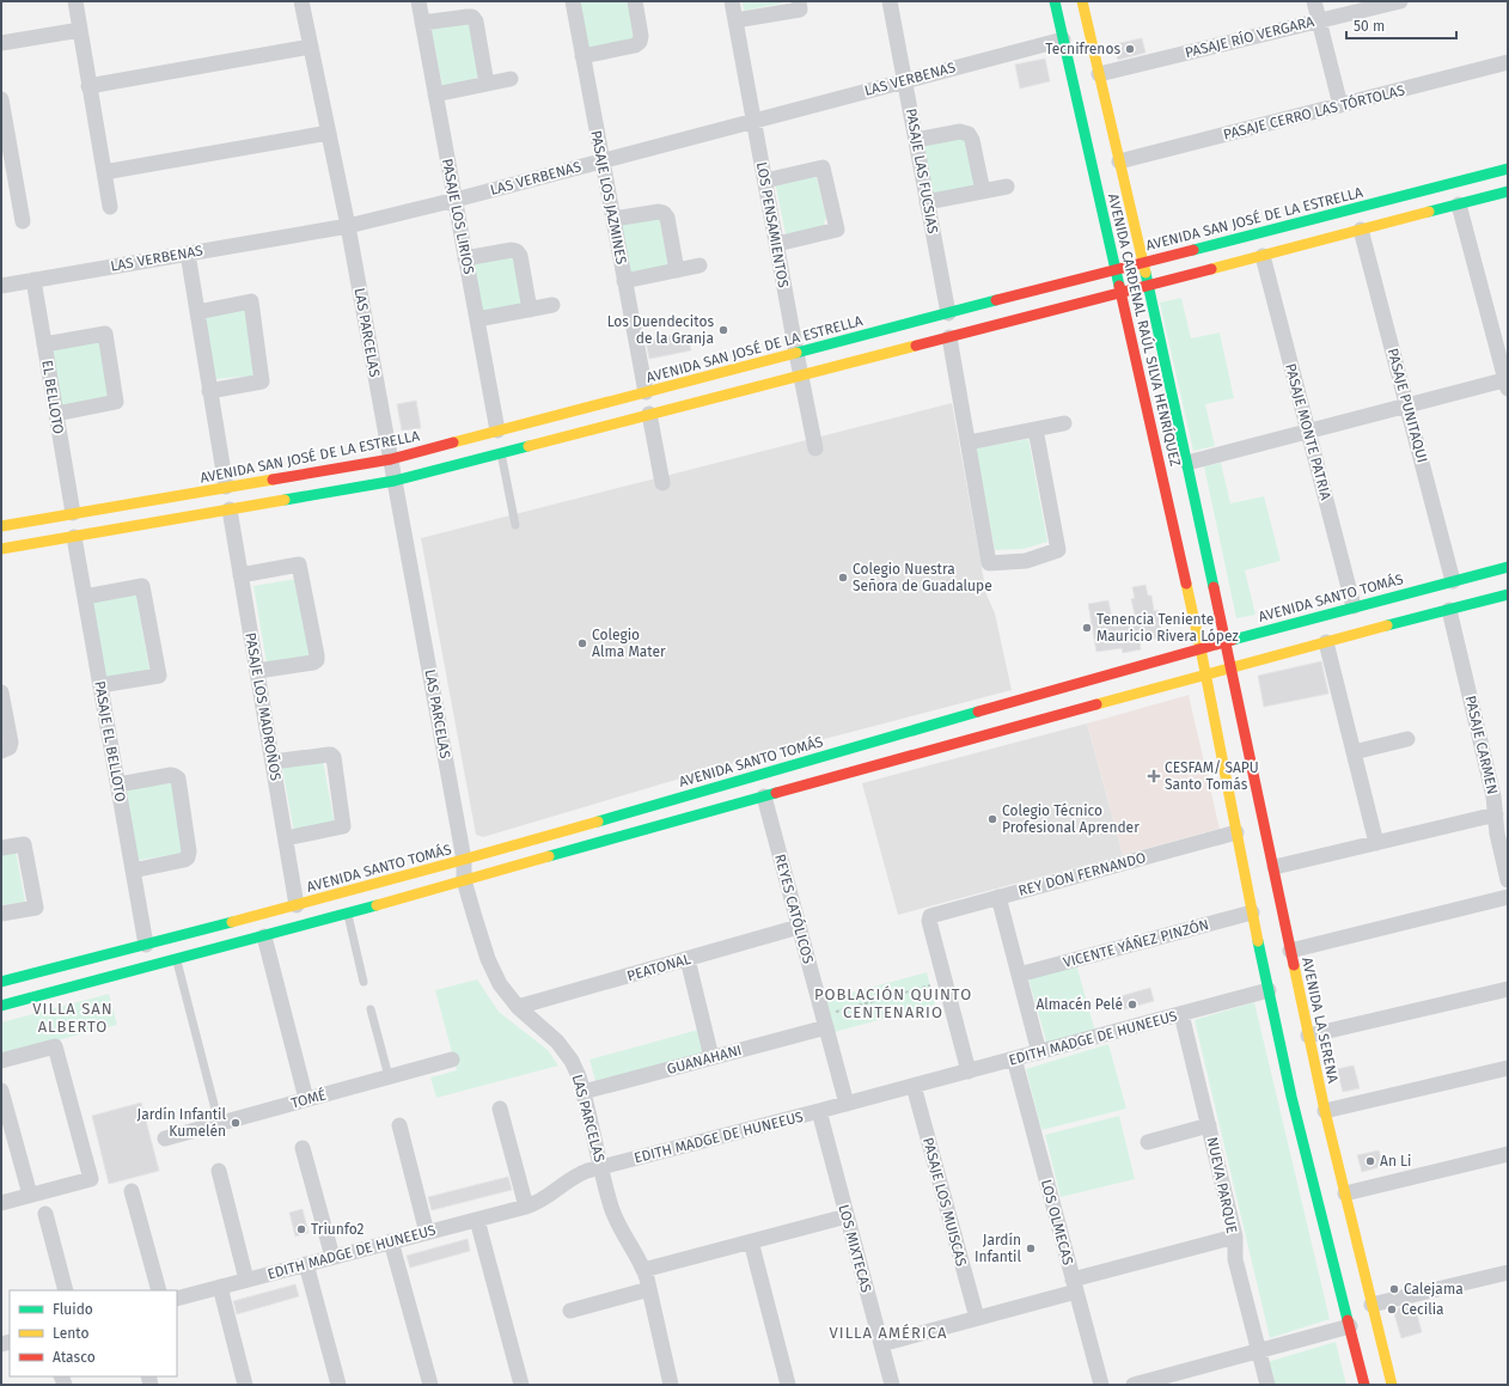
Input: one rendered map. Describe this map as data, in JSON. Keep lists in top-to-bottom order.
{
  "streets": {
    "main road": [
      "AVENIDA SAN JOSÉ DE LA ESTRELLA",
      "AVENIDA CARDENAL RAÚL SILVA HENRÍQUEZ",
      "AVENIDA SANTO TOMÁS",
      "AVENIDA LA SERENA"
    ],
    "street": [
      "PASAJE RÍO VERGARA",
      "LAS VERBENAS",
      "PASAJE CERRO LAS TÓRTOLAS",
      "PASAJE LAS FUCSIAS",
      "PASAJE LOS JAZMINES",
      "PASAJE LOS LIRIOS",
      "LOS PENSAMIENTOS",
      "LAS PARCELAS",
      "EL BELLOTO",
      "PASAJE PUNITAQUI",
      "PASAJE MONTE PATRIA",
      "PASAJE LOS MADROÑOS",
      "PASAJE EL BELLOTO",
      "PASAJE CARMEN",
      "REY DON FERNANDO",
      "REYES CATÓLICOS",
      "VICENTE YÁÑEZ PINZÓN",
      "PEATONAL",
      "EDITH MADGE DE HUNEEUS",
      "GUANAHANI",
      "TOMÉ",
      "NUEVA PARQUE",
      "PASAJE LOS MUISCAS",
      "LOS OLMECAS",
      "LOS MIXTECAS"
    ]
  },
  "crossings": [
    ["PASAJE RÍO VERGARA", "AVENIDA CARDENAL RAÚL SILVA HENRÍQUEZ"],
    ["LAS VERBENAS", "PASAJE LAS FUCSIAS"],
    ["LAS VERBENAS", "PASAJE LOS JAZMINES"],
    ["LAS VERBENAS", "PASAJE LOS LIRIOS"],
    ["LAS VERBENAS", "LOS PENSAMIENTOS"],
    ["LAS VERBENAS", "AVENIDA CARDENAL RAÚL SILVA HENRÍQUEZ"],
    ["LAS VERBENAS", "LAS PARCELAS"],
    ["LAS VERBENAS", "EL BELLOTO"],
    ["PASAJE CERRO LAS TÓRTOLAS", "AVENIDA CARDENAL RAÚL SILVA HENRÍQUEZ"],
    ["PASAJE LAS FUCSIAS", "AVENIDA SAN JOSÉ DE LA ESTRELLA"],
    ["PASAJE LOS JAZMINES", "AVENIDA SAN JOSÉ DE LA ESTRELLA"],
    ["PASAJE LOS LIRIOS", "AVENIDA SAN JOSÉ DE LA ESTRELLA"],
    ["AVENIDA SAN JOSÉ DE LA ESTRELLA", "LOS PENSAMIENTOS"],
    ["AVENIDA SAN JOSÉ DE LA ESTRELLA", "AVENIDA CARDENAL RAÚL SILVA HENRÍQUEZ"],
    ["AVENIDA SAN JOSÉ DE LA ESTRELLA", "LAS PARCELAS"],
    ["AVENIDA SAN JOSÉ DE LA ESTRELLA", "EL BELLOTO"],
    ["AVENIDA CARDENAL RAÚL SILVA HENRÍQUEZ", "AVENIDA SANTO TOMÁS"],
    ["AVENIDA CARDENAL RAÚL SILVA HENRÍQUEZ", "AVENIDA LA SERENA"],
    ["LAS PARCELAS", "AVENIDA SANTO TOMÁS"],
    ["LAS PARCELAS", "PEATONAL"],
    ["LAS PARCELAS", "EDITH MADGE DE HUNEEUS"],
    ["LAS PARCELAS", "GUANAHANI"],
    ["PASAJE PUNITAQUI", "AVENIDA SANTO TOMÁS"],
    ["PASAJE MONTE PATRIA", "AVENIDA SANTO TOMÁS"],
    ["AVENIDA SANTO TOMÁS", "PASAJE LOS MADROÑOS"],
    ["AVENIDA SANTO TOMÁS", "PASAJE EL BELLOTO"],
    ["REYES CATÓLICOS", "PEATONAL"],
    ["REYES CATÓLICOS", "EDITH MADGE DE HUNEEUS"],
    ["REYES CATÓLICOS", "GUANAHANI"],
    ["EDITH MADGE DE HUNEEUS", "NUEVA PARQUE"],
    ["EDITH MADGE DE HUNEEUS", "PASAJE LOS MUISCAS"],
    ["EDITH MADGE DE HUNEEUS", "LOS OLMECAS"],
    ["EDITH MADGE DE HUNEEUS", "LOS MIXTECAS"]
  ],
  "districts": ["POBLACIÓN QUINTO CENTENARIO", "VILLA SAN ALBERTO", "VILLA AMÉRICA"],
  "places": {
    "other": [
      "Tecnifrenos",
      "Los Duendecitos de la Granja",
      "Colegio Nuestra Señora de Guadalupe",
      "Tenencia Teniente Mauricio Rivera López",
      "Colegio Alma Mater",
      "Colegio Técnico Profesional Aprender",
      "Almacén Pelé",
      "Jardín Infantil Kumelén",
      "An Li",
      "Triunfo2",
      "Jardín Infantil",
      "Calejama",
      "Cecilia"
    ],
    "health": ["CESFAM/ SAPU Santo Tomás"]
  },
  "legend": ["Fluido", "Lento", "Atasco"],
  "scale_bar": "50 m"
}
